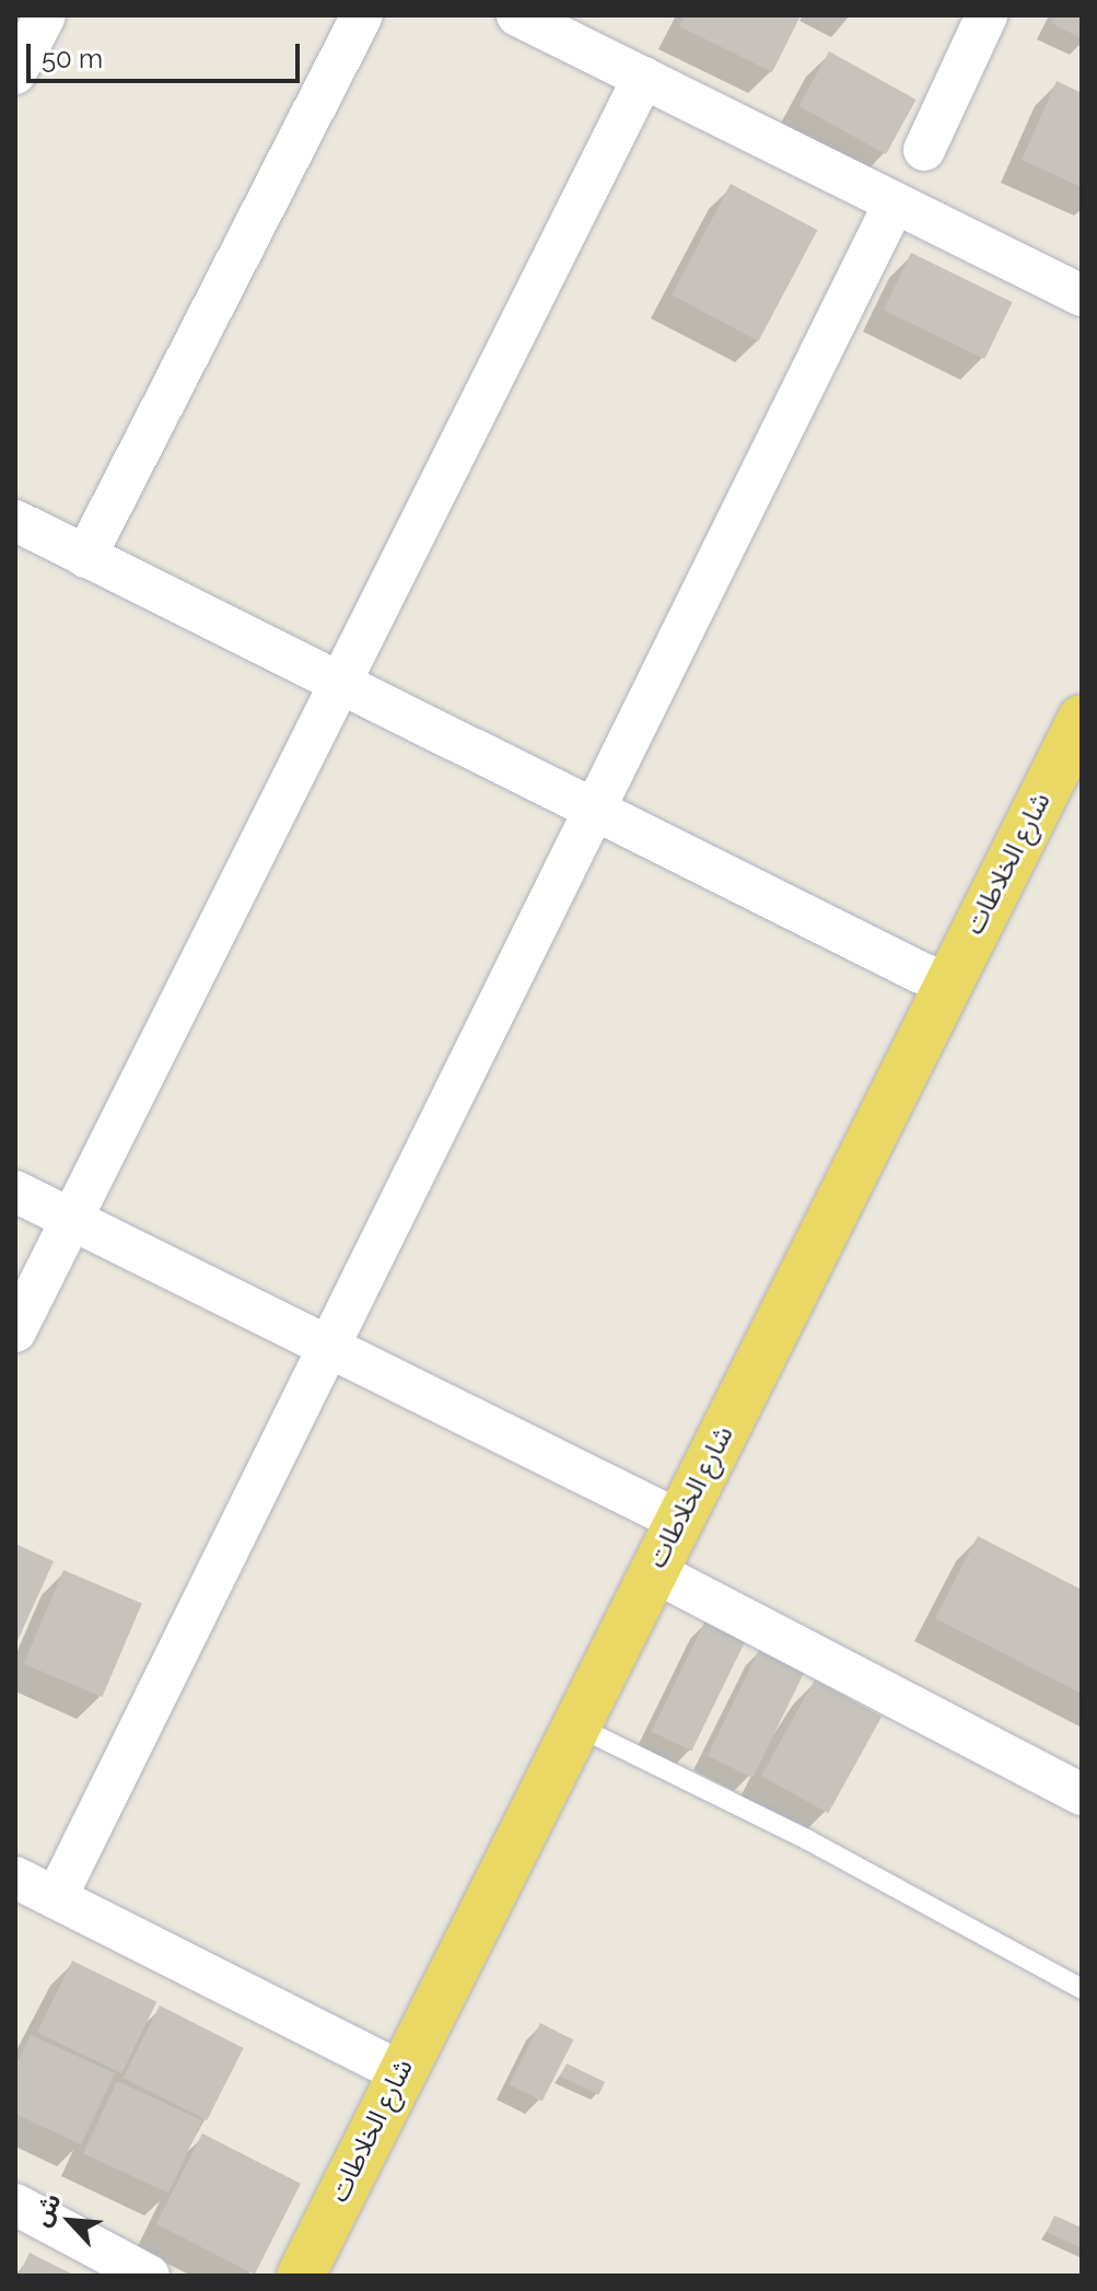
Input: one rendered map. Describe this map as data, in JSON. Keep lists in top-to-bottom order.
{
  "streets": {
    "main road": ["شارع الخلاطات"]
  },
  "scale_bar": "50 m",
  "north": "top left"
}
